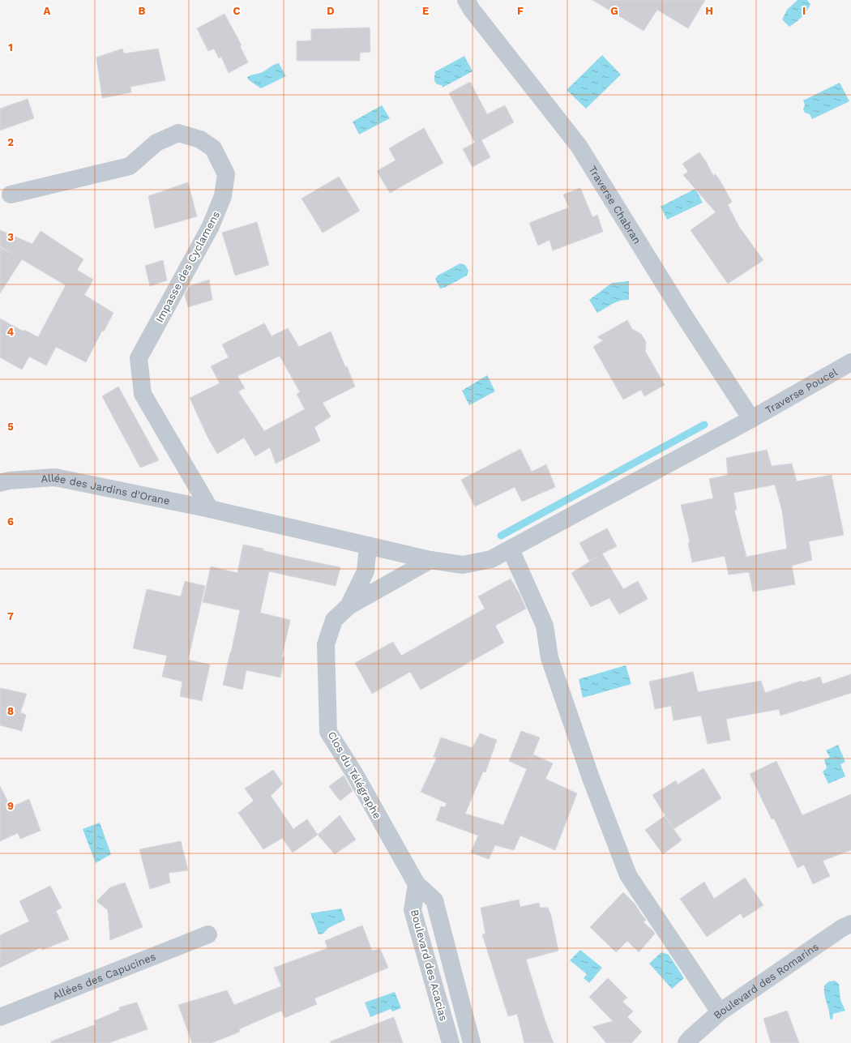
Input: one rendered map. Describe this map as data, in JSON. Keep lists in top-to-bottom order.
{
  "streets": {
    "street": [
      "Traverse Chabran",
      "Impasse des Cyclamens",
      "Traverse Poucel",
      "Allée des Jardins d'Orane",
      "Clos du Télégraphe",
      "Boulevard des Acacias",
      "Allées des Capucines",
      "Boulevard des Romarins"
    ]
  },
  "crossings": [
    ["Traverse Chabran", "Traverse Poucel"],
    ["Impasse des Cyclamens", "Allée des Jardins d'Orane"],
    ["Traverse Poucel", "Allée des Jardins d'Orane"],
    ["Allée des Jardins d'Orane", "Clos du Télégraphe"],
    ["Clos du Télégraphe", "Boulevard des Acacias"]
  ],
  "grid": {
    "columns": [
      "A",
      "B",
      "C",
      "D",
      "E",
      "F",
      "G",
      "H",
      "I"
    ],
    "rows": [
      "1",
      "2",
      "3",
      "4",
      "5",
      "6",
      "7",
      "8",
      "9"
    ]
  }
}
